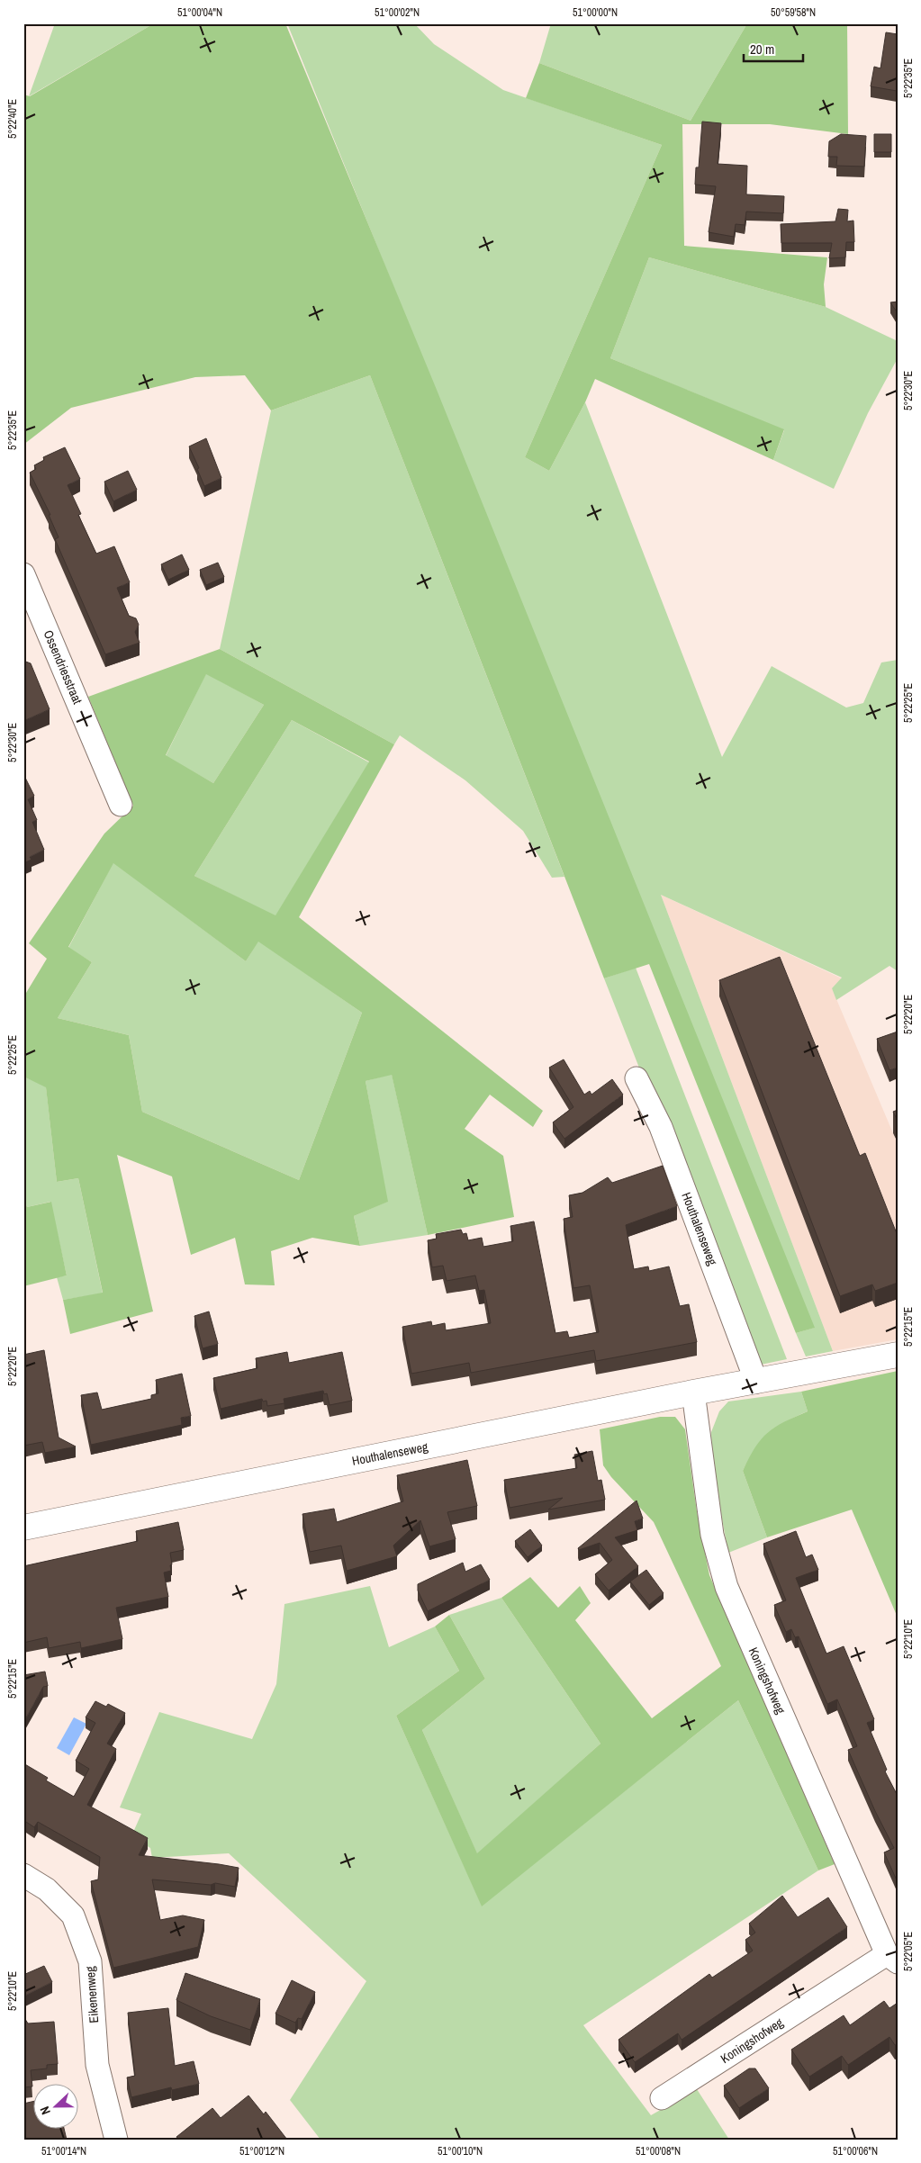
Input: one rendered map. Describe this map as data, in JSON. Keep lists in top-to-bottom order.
{
  "streets": {
    "street": [
      "Ossendriesstraat",
      "Houthalenseweg",
      "Koningshofweg",
      "Eikenenweg"
    ]
  },
  "crossings": [
    ["Houthalenseweg", "Koningshofweg"]
  ],
  "scale_bar": "20 m",
  "north": "left",
  "coordinates": [
    "51°00'04\"N",
    "51°00'02\"N",
    "51°00'00\"N",
    "50°59'58\"N",
    "5°22'35\"E",
    "5°22'40\"E",
    "5°22'30\"E",
    "5°22'25\"E",
    "5°22'20\"E",
    "5°22'15\"E",
    "5°22'10\"E",
    "5°22'05\"E",
    "51°00'14\"N",
    "51°00'12\"N",
    "51°00'10\"N",
    "51°00'08\"N",
    "51°00'06\"N"
  ]
}
